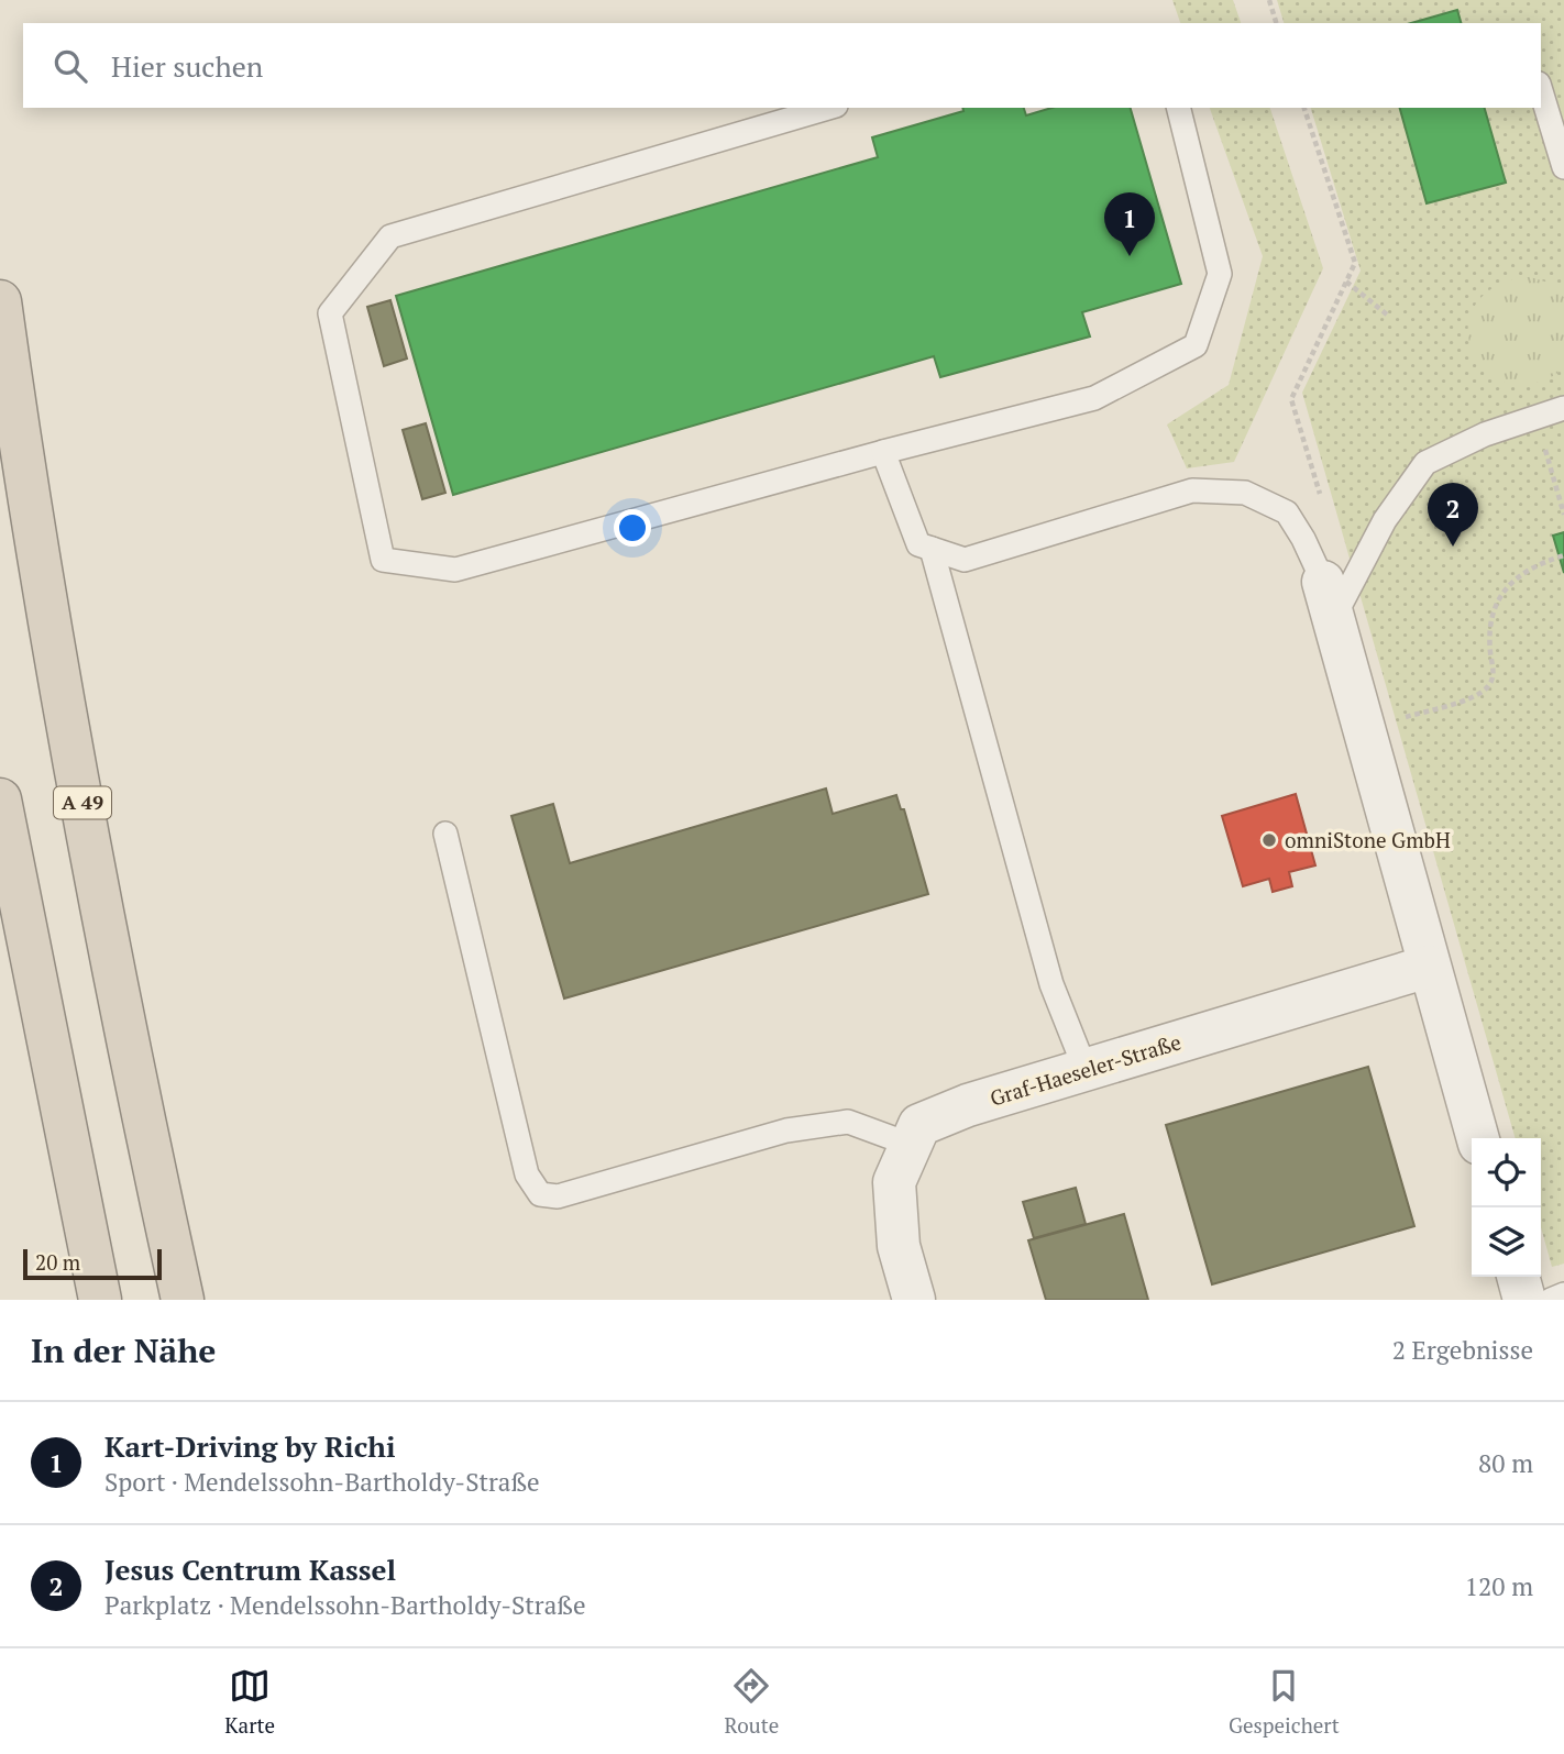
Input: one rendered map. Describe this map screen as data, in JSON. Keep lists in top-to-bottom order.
{
  "streets": {
    "highway": ["A 49"],
    "street": ["Graf-Haeseler-Straße"]
  },
  "places": ["omniStone GmbH"],
  "scale_bar": "20 m",
  "page": {
    "search": "Hier suchen",
    "pins": ["1", "2"],
    "scale": "20 m",
    "heading": ["In der Nähe", "2 Ergebnisse"],
    "list": [
      {
        "mark": "1",
        "name": "Kart-Driving by Richi",
        "note": "Sport · Mendelssohn-Bartholdy-Straße",
        "value": "80 m"
      },
      {
        "mark": "2",
        "name": "Jesus Centrum Kassel",
        "note": "Parkplatz · Mendelssohn-Bartholdy-Straße",
        "value": "120 m"
      }
    ],
    "nav": ["Karte", "Route", "Gespeichert"]
  }
}
